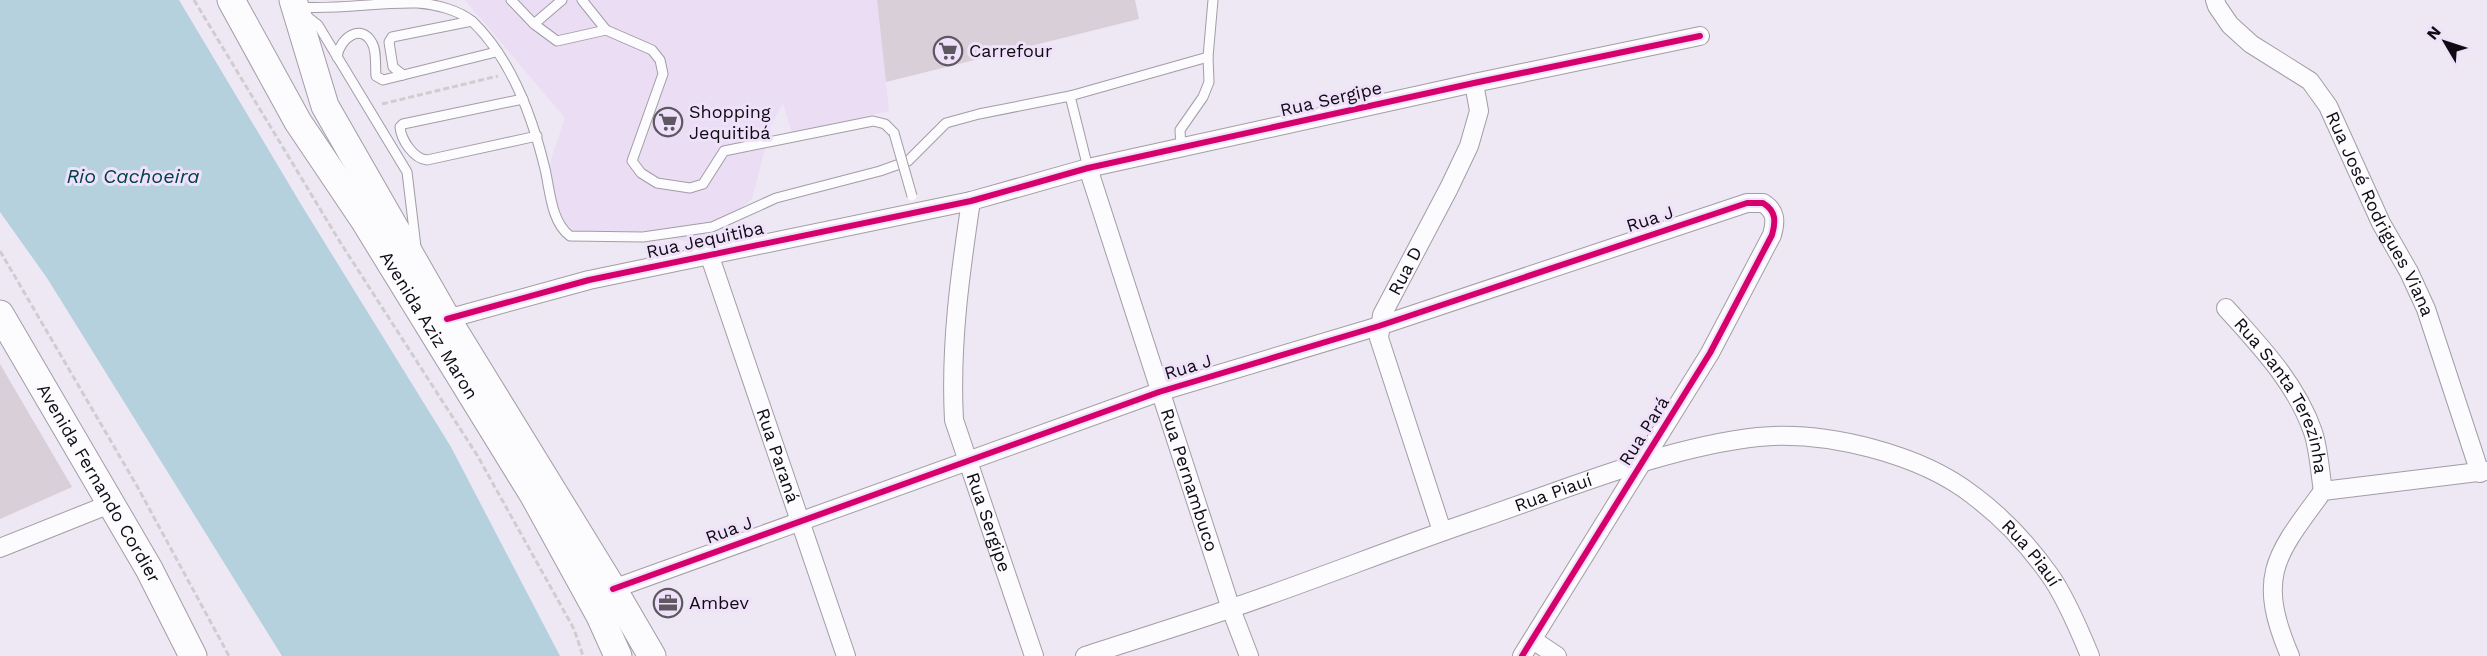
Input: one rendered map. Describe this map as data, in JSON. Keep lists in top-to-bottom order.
{
  "streets": {
    "main road": ["Avenida Aziz Maron", "Avenida Fernando Cordier"],
    "street": [
      "Rua Sergipe",
      "Rua José Rodrigues Viana",
      "Rua J",
      "Rua Jequitiba",
      "Rua D",
      "Rua Santa Terezinha",
      "Rua Pará",
      "Rua Paraná",
      "Rua Pernambuco",
      "Rua Piauí"
    ]
  },
  "crossings": [
    ["Rua Sergipe", "Rua J"],
    ["Rua Sergipe", "Rua Jequitiba"],
    ["Rua Sergipe", "Rua D"],
    ["Rua Sergipe", "Rua Pernambuco"],
    ["Rua J", "Rua D"],
    ["Rua J", "Avenida Aziz Maron"],
    ["Rua J", "Rua Pará"],
    ["Rua J", "Rua Paraná"],
    ["Rua J", "Rua Pernambuco"],
    ["Rua Jequitiba", "Avenida Aziz Maron"],
    ["Rua Jequitiba", "Rua Paraná"],
    ["Rua Pará", "Rua Piauí"],
    ["Rua Pernambuco", "Rua Piauí"]
  ],
  "water": ["Rio Cachoeira"],
  "places": {
    "supermarket": ["Carrefour", "Shopping Jequitibá"],
    "office": ["Ambev"]
  },
  "north": "top left"
}
